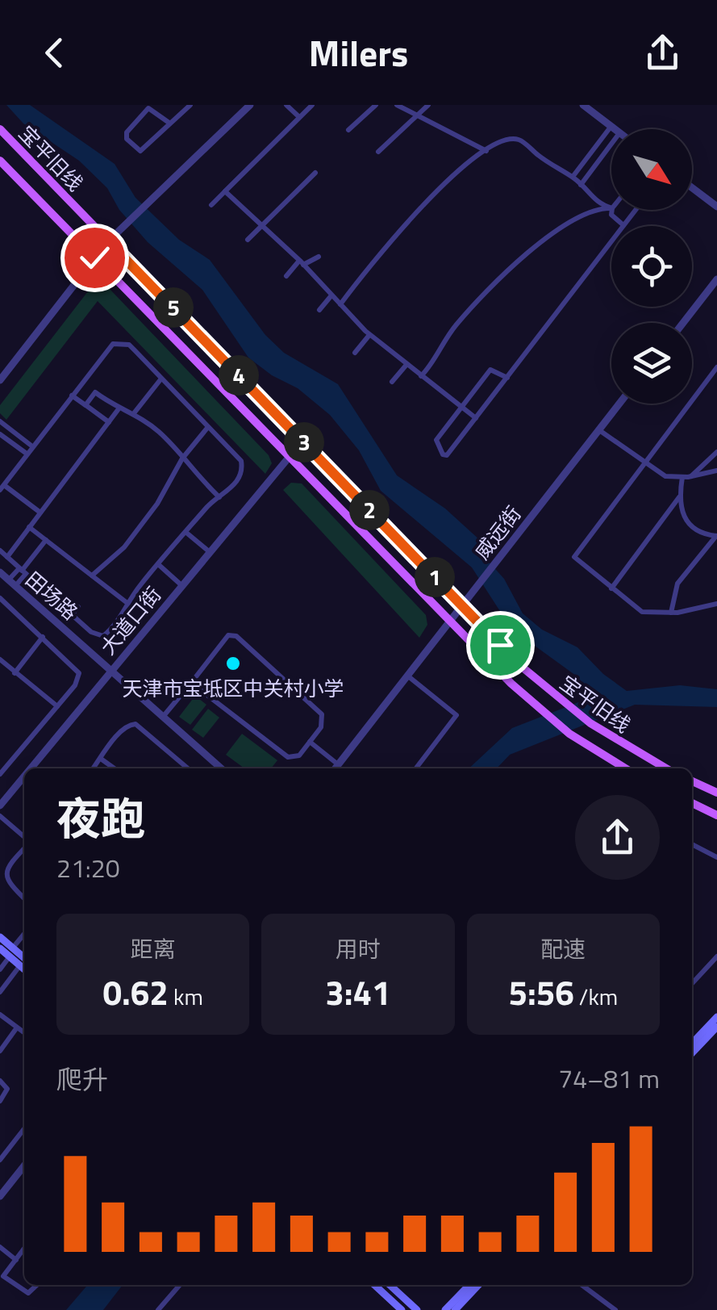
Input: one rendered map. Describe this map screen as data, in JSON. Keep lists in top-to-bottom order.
{
  "streets": {
    "main road": ["宝平旧线"],
    "street": ["威远街", "田场路", "大道口街"]
  },
  "crossings": [
    ["宝平旧线", "威远街"],
    ["宝平旧线", "大道口街"],
    ["田场路", "大道口街"]
  ],
  "places": ["天津市宝坻区中关村小学"],
  "north": "bottom right",
  "page": {
    "header": "Milers",
    "pins": [
      "5",
      "4",
      "3",
      "2",
      "1"
    ],
    "heading": ["夜跑", "21:20"],
    "stats": [
      ["距离", "0.62 km"],
      ["用时", "3:41"],
      ["配速", "5:56 /km"]
    ],
    "chart": ["爬升", "74–81 m"]
  }
}
